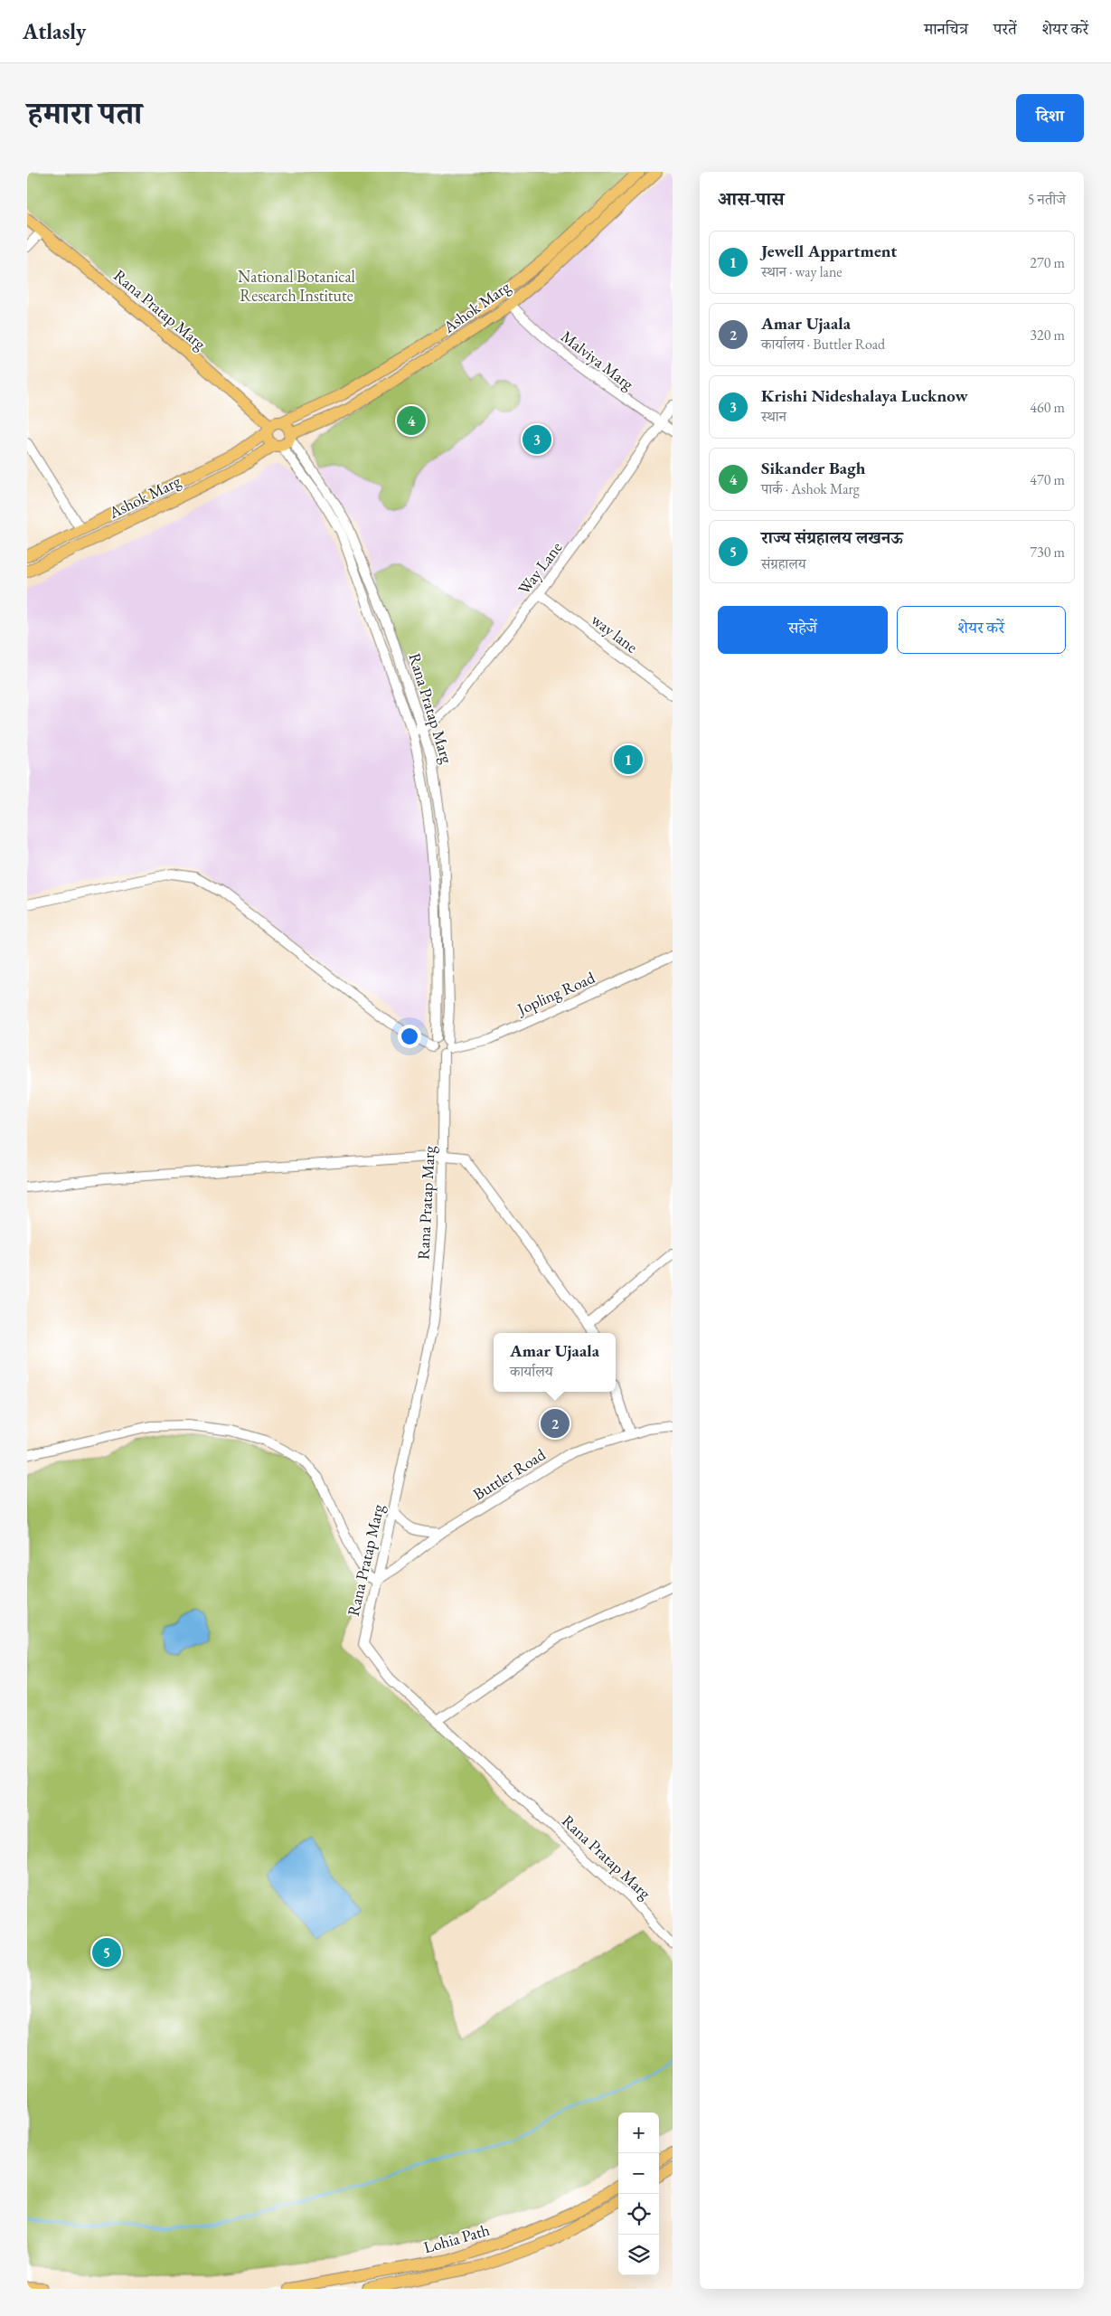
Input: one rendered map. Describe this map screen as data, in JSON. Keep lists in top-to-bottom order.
{
  "streets": {
    "main road": ["Ashok Marg", "Rana Pratap Marg", "Lohia Path"],
    "street": [
      "Malviya Marg",
      "Way Lane",
      "way lane",
      "Jopling Road",
      "Buttler Road"
    ]
  },
  "crossings": [
    ["Ashok Marg", "Rana Pratap Marg"],
    ["Ashok Marg", "Malviya Marg"],
    ["Rana Pratap Marg", "Way Lane"],
    ["Rana Pratap Marg", "Jopling Road"],
    ["Rana Pratap Marg", "Buttler Road"],
    ["Malviya Marg", "Way Lane"],
    ["Way Lane", "way lane"]
  ],
  "parks": ["National Botanical Research Institute"],
  "page": {
    "header": "Atlasly",
    "nav": ["मानचित्र", "परतें", "शेयर करें"],
    "title": "हमारा पता",
    "buttons": [
      "दिशा",
      ["सहेजें", "शेयर करें"]
    ],
    "heading": ["आस-पास", "5 नतीजे"],
    "list": [
      {
        "mark": "1",
        "name": "Jewell Appartment",
        "note": "स्थान · way lane",
        "value": "270 m"
      },
      {
        "mark": "2",
        "name": "Amar Ujaala",
        "note": "कार्यालय · Buttler Road",
        "value": "320 m"
      },
      {
        "mark": "3",
        "name": "Krishi Nideshalaya Lucknow",
        "note": "स्थान",
        "value": "460 m"
      },
      {
        "mark": "4",
        "name": "Sikander Bagh",
        "note": "पार्क · Ashok Marg",
        "value": "470 m"
      },
      {
        "mark": "5",
        "name": "राज्य संग्रहालय लखनऊ",
        "note": "संग्रहालय",
        "value": "730 m"
      }
    ],
    "pins": [
      "4",
      "3",
      "1",
      "2",
      "5"
    ],
    "popup": ["Amar Ujaala", "कार्यालय"],
    "map_buttons": ["+", "−"]
  }
}
